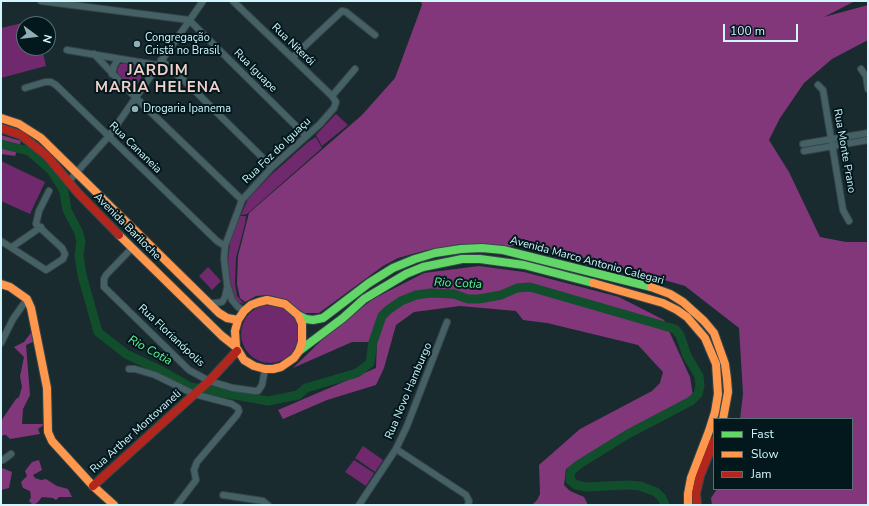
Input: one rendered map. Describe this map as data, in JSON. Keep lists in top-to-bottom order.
{
  "streets": {
    "main road": ["Avenida Bariloche", "Avenida Marco Antonio Calegari", "Rua Arther Montovaneli"],
    "street": [
      "Rua Niterói",
      "Rua Iguape",
      "Rua Cananeia",
      "Rua Foz do Iguaçu",
      "Rua Monte Prano",
      "Rua Florianópolis",
      "Rua Novo Hamburgo"
    ]
  },
  "crossings": [
    ["Rua Niterói", "Rua Foz do Iguaçu"],
    ["Rua Iguape", "Rua Foz do Iguaçu"],
    ["Rua Cananeia", "Rua Foz do Iguaçu"],
    ["Rua Foz do Iguaçu", "Avenida Bariloche"],
    ["Rua Foz do Iguaçu", "Avenida Marco Antonio Calegari"],
    ["Rua Foz do Iguaçu", "Rua Florianópolis"],
    ["Rua Foz do Iguaçu", "Rua Arther Montovaneli"],
    ["Avenida Bariloche", "Avenida Marco Antonio Calegari"],
    ["Avenida Bariloche", "Rua Florianópolis"],
    ["Avenida Bariloche", "Rua Arther Montovaneli"],
    ["Avenida Marco Antonio Calegari", "Rua Florianópolis"],
    ["Avenida Marco Antonio Calegari", "Rua Arther Montovaneli"],
    ["Rua Florianópolis", "Rua Arther Montovaneli"]
  ],
  "districts": ["JARDIM MARIA HELENA"],
  "water": ["Rio Cotia"],
  "places": ["Congregação Cristã no Brasil", "Drogaria Ipanema"],
  "legend": ["Fast", "Slow", "Jam"],
  "scale_bar": "100 m",
  "north": "right"
}
